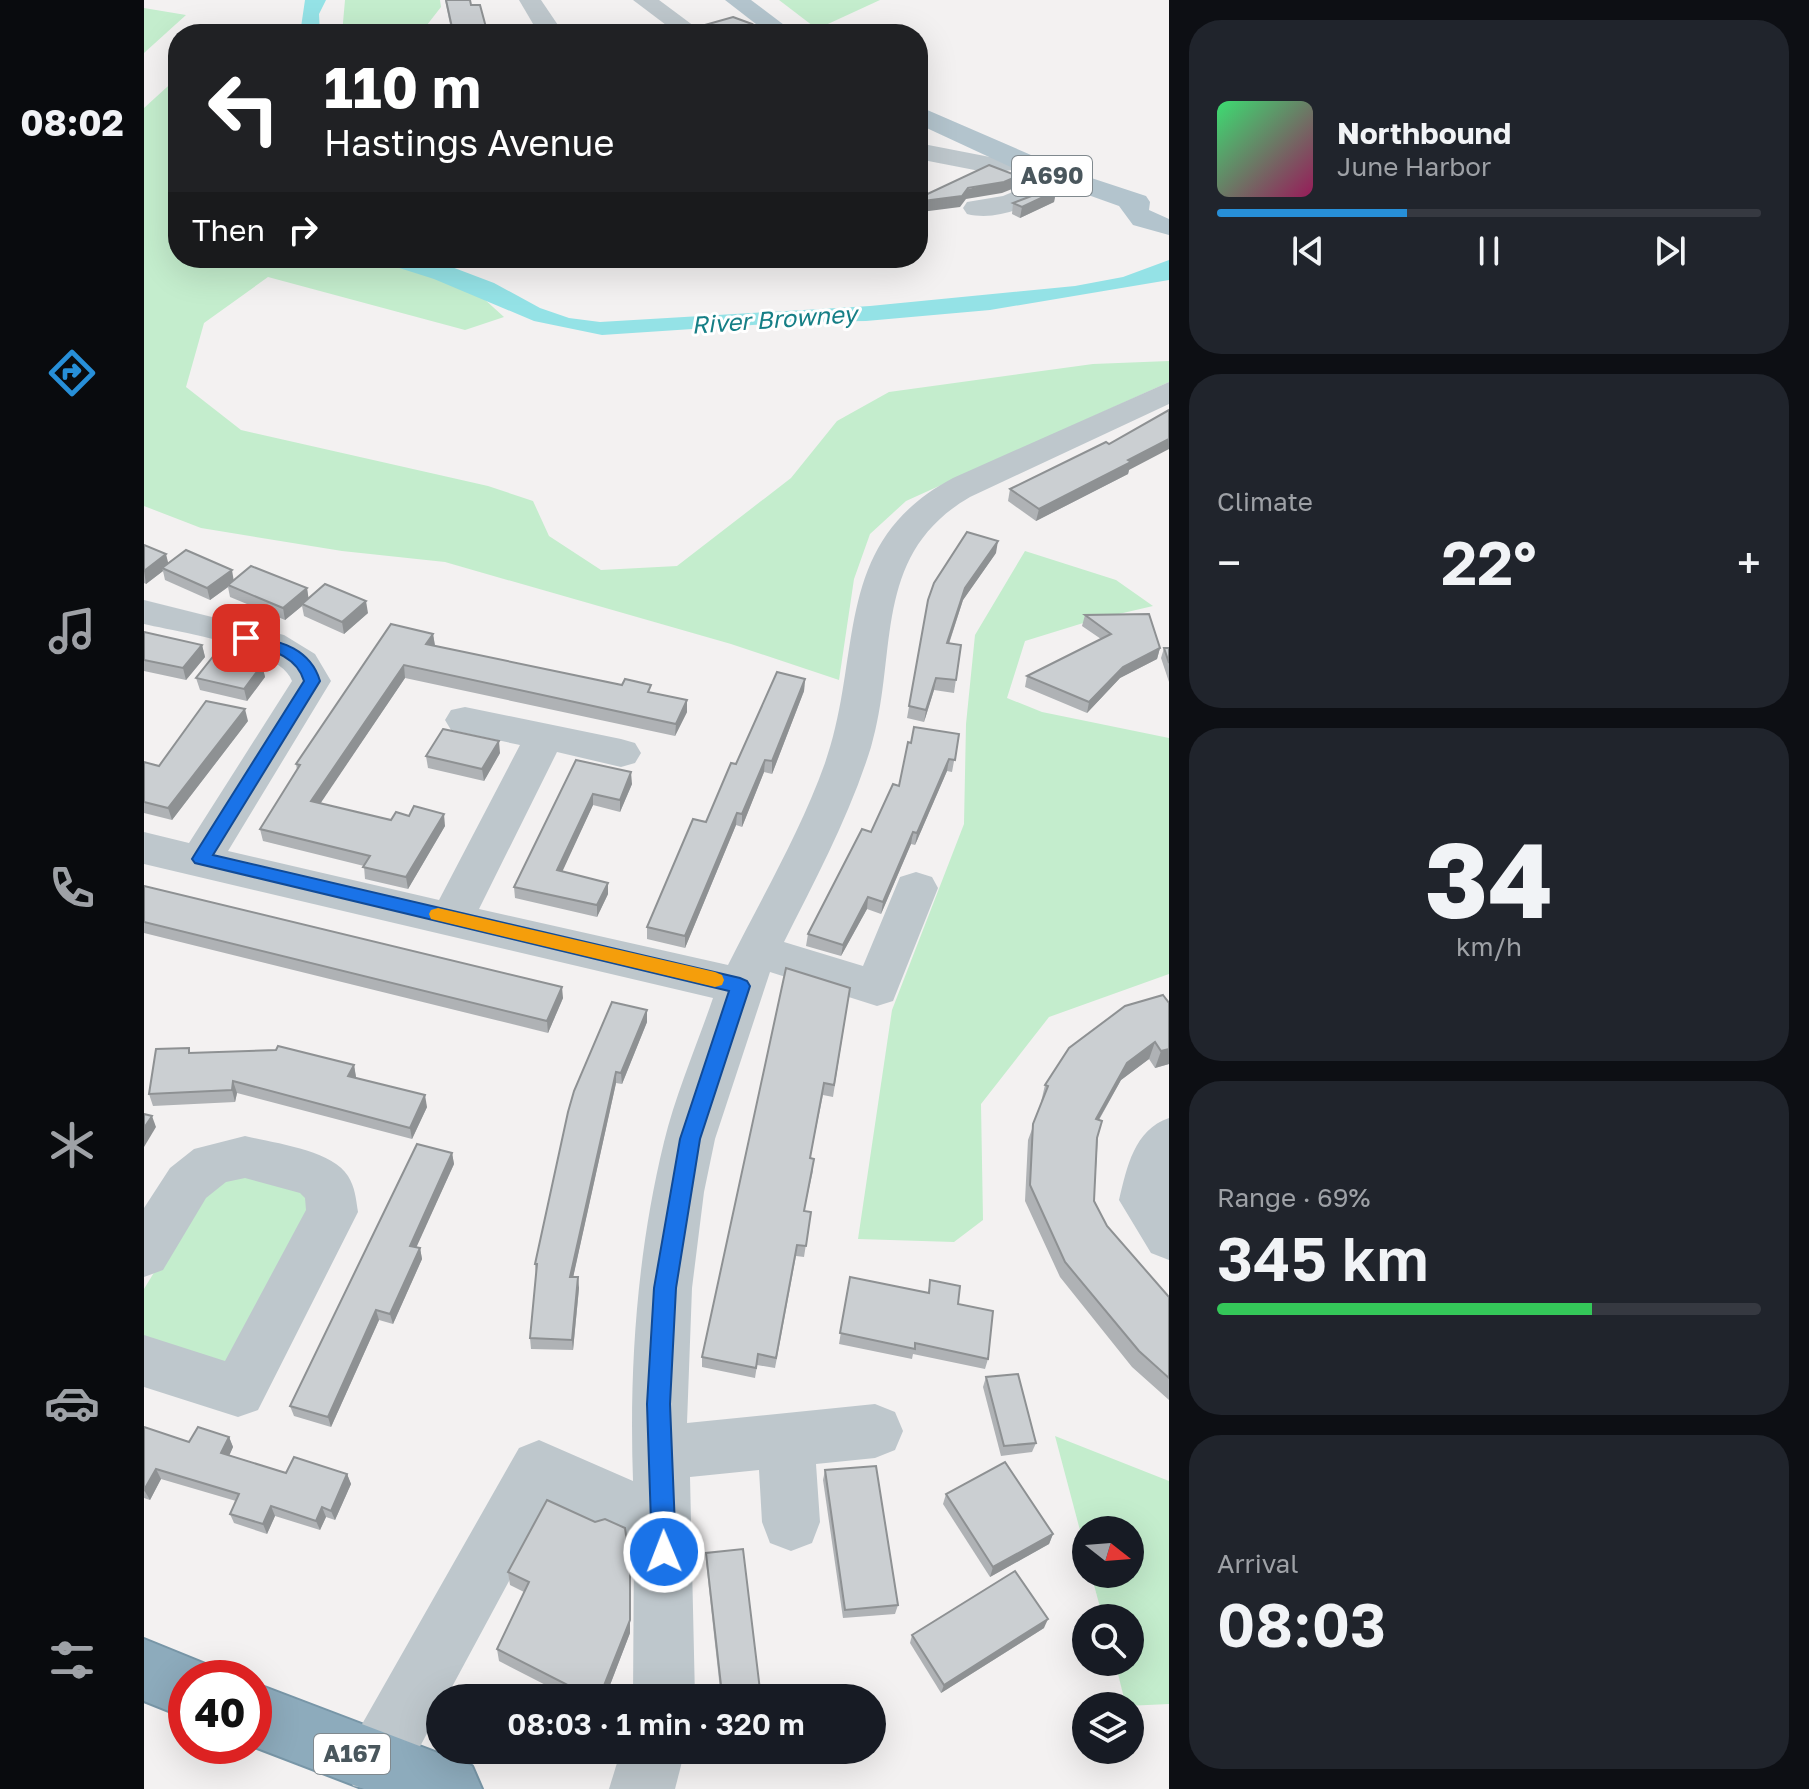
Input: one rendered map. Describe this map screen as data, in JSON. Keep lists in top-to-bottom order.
{
  "streets": {
    "highway": ["A167"],
    "main road": ["A690"]
  },
  "water": ["River Browney"],
  "north": "right",
  "page": {
    "tabs": "08:02",
    "turn": ["110 m", "Hastings Avenue"],
    "song": ["Northbound", "June Harbor"],
    "then": "Then",
    "tile": [
      "Climate",
      ["34", "km/h"],
      ["Range · 69%", "345 km"],
      ["Arrival", "08:03"]
    ],
    "heat": ["−", "22°", "+"],
    "limit": "40",
    "trip": "08:03 · 1 min · 320 m"
  }
}
